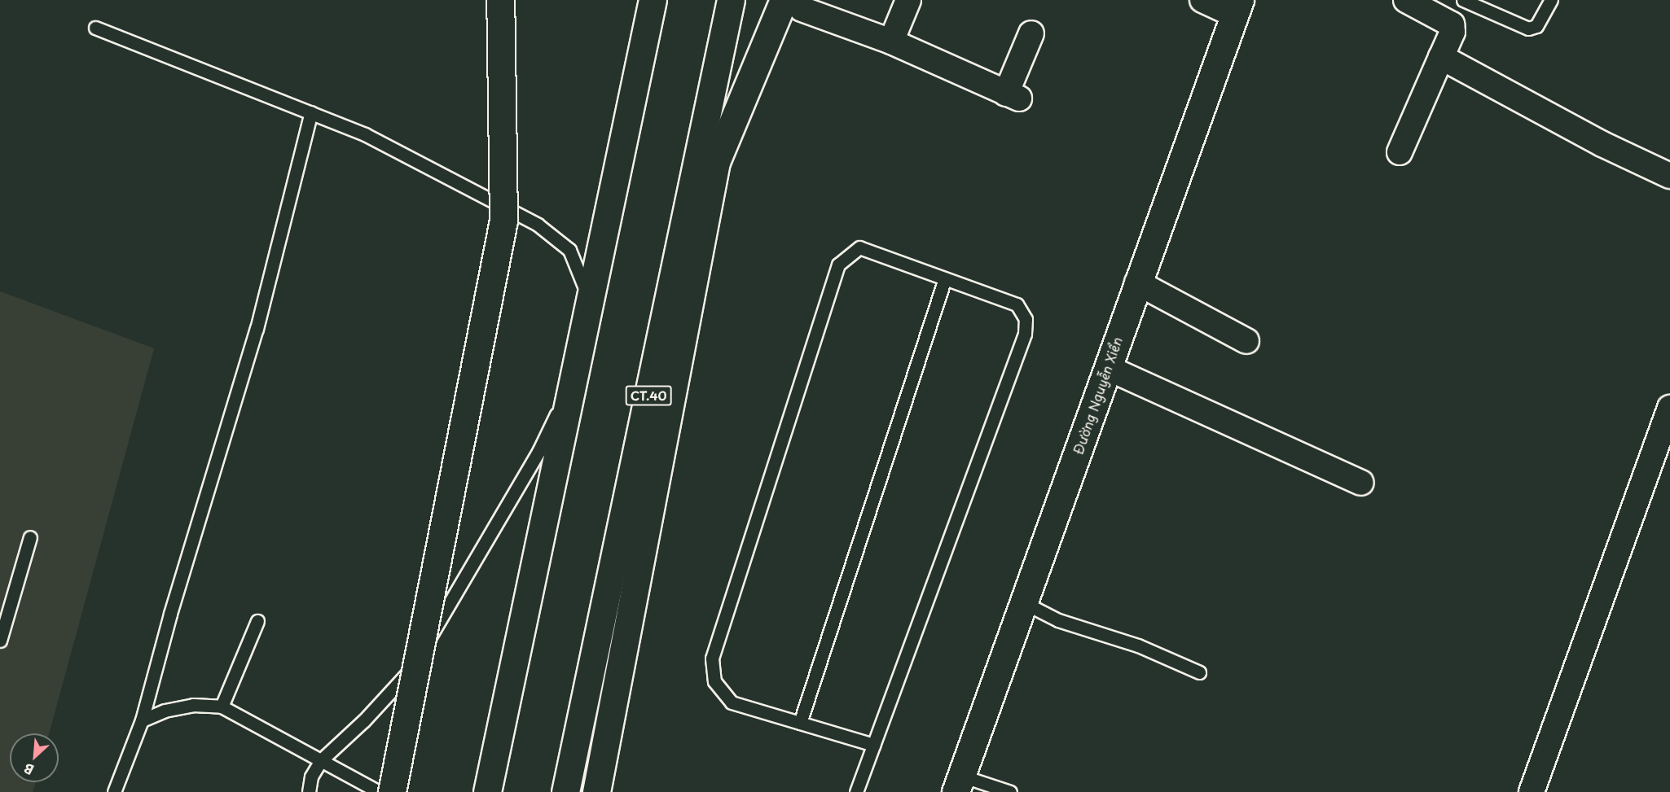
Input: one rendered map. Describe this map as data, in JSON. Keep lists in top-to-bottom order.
{
  "streets": {
    "main road": ["CT.40", "Đường Nguyễn Xiển"]
  },
  "north": "bottom left"
}
